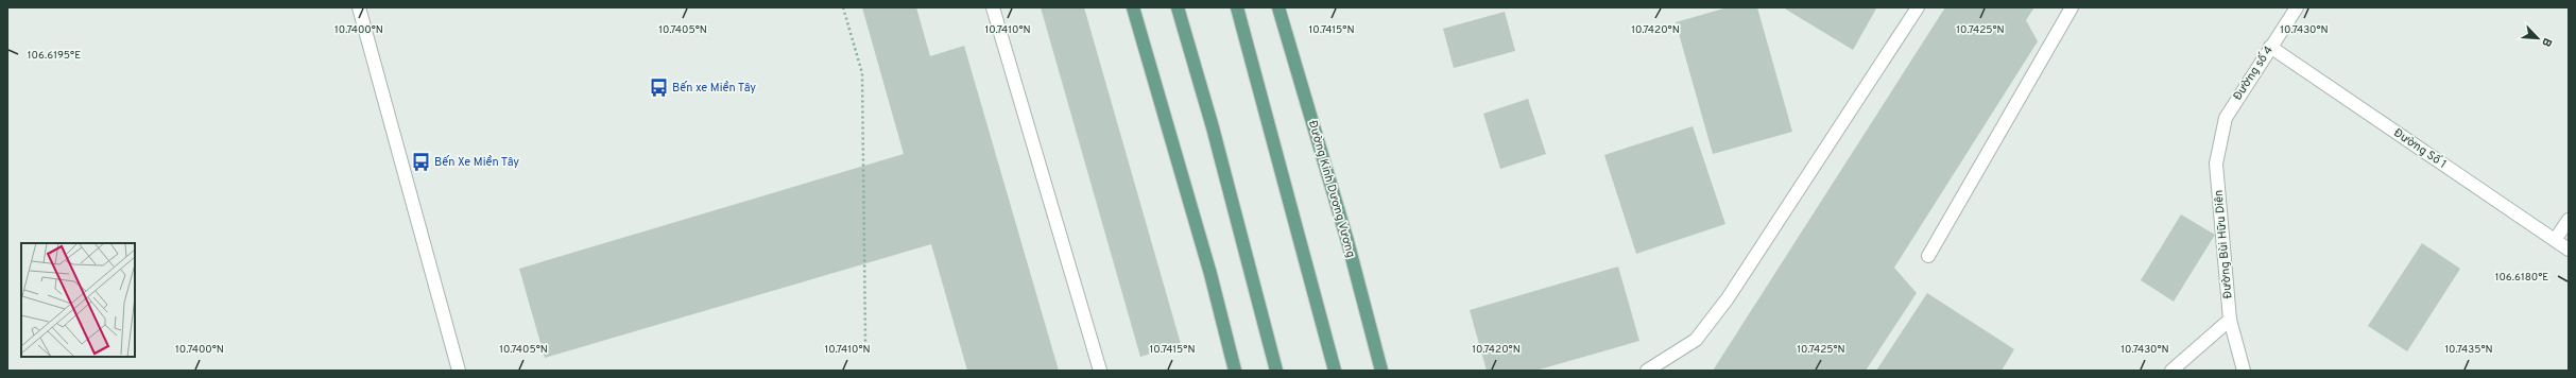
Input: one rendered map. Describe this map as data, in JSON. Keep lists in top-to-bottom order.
{
  "streets": {
    "main road": ["Đường Kinh Dương Vương"],
    "street": ["Đường số 4", "Đường Số 1", "Đường Bùi Hữu Diên"]
  },
  "crossings": [
    ["Đường số 4", "Đường Số 1"],
    ["Đường số 4", "Đường Bùi Hữu Diên"]
  ],
  "places": {
    "bus stop": ["Bến xe Miền Tây", "Bến Xe Miền Tây"]
  },
  "north": "bottom right",
  "coordinates": [
    "10.7400°N",
    "10.7405°N",
    "10.7410°N",
    "10.7415°N",
    "10.7420°N",
    "10.7425°N",
    "10.7430°N",
    "106.6195°E",
    "106.6180°E",
    "10.7435°N"
  ]
}
